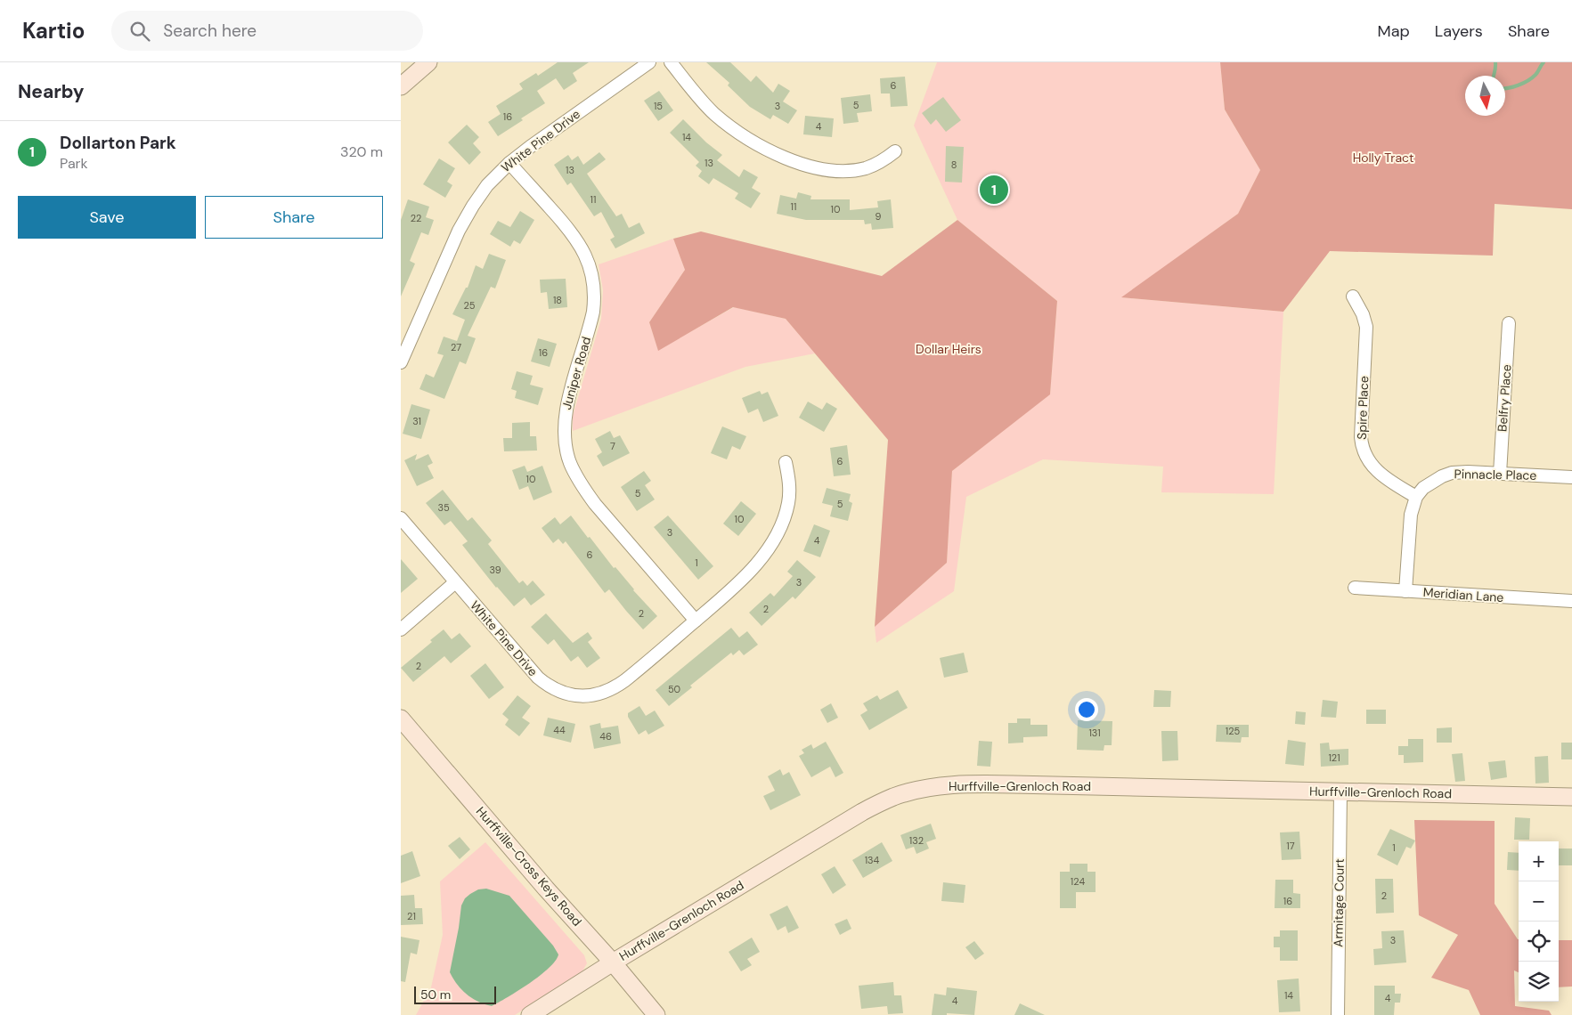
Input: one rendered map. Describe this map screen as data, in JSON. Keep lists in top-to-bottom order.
{
  "streets": {
    "main road": ["Hurffville-Grenloch Road", "Hurffville-Cross Keys Road"],
    "street": [
      "White Pine Drive",
      "Juniper Road",
      "Belfry Place",
      "Spire Place",
      "Pinnacle Place",
      "Meridian Lane",
      "Armitage Court"
    ]
  },
  "crossings": [
    ["White Pine Drive", "Juniper Road"],
    ["Belfry Place", "Pinnacle Place"],
    ["Spire Place", "Pinnacle Place"],
    ["Hurffville-Grenloch Road", "Hurffville-Cross Keys Road"],
    ["Hurffville-Grenloch Road", "Armitage Court"]
  ],
  "parks": ["Holly Tract", "Dollar Heirs"],
  "house_numbers": [
    "6",
    "5",
    "15",
    "3",
    "16",
    "4",
    "14",
    "13",
    "8",
    "13",
    "11",
    "11",
    "10",
    "9",
    "22",
    "18",
    "25",
    "27",
    "16",
    "31",
    "7",
    "6",
    "10",
    "5",
    "5",
    "35",
    "10",
    "3",
    "4",
    "6",
    "1",
    "39",
    "3",
    "2",
    "2",
    "2",
    "50",
    "44",
    "125",
    "131",
    "46",
    "121",
    "132",
    "17",
    "1",
    "134",
    "124",
    "2",
    "16",
    "21",
    "3",
    "14",
    "4",
    "4"
  ],
  "scale_bar": "50 m",
  "north": "bottom",
  "page": {
    "header": "Kartio",
    "search": "Search here",
    "nav": ["Map", "Layers", "Share"],
    "heading": "Nearby",
    "list": [
      {
        "mark": "1",
        "name": "Dollarton Park",
        "note": "Park",
        "value": "320 m"
      }
    ],
    "pins": "1",
    "buttons": ["Save", "Share"],
    "map_buttons": ["+", "−"],
    "scale": "50 m"
  }
}
